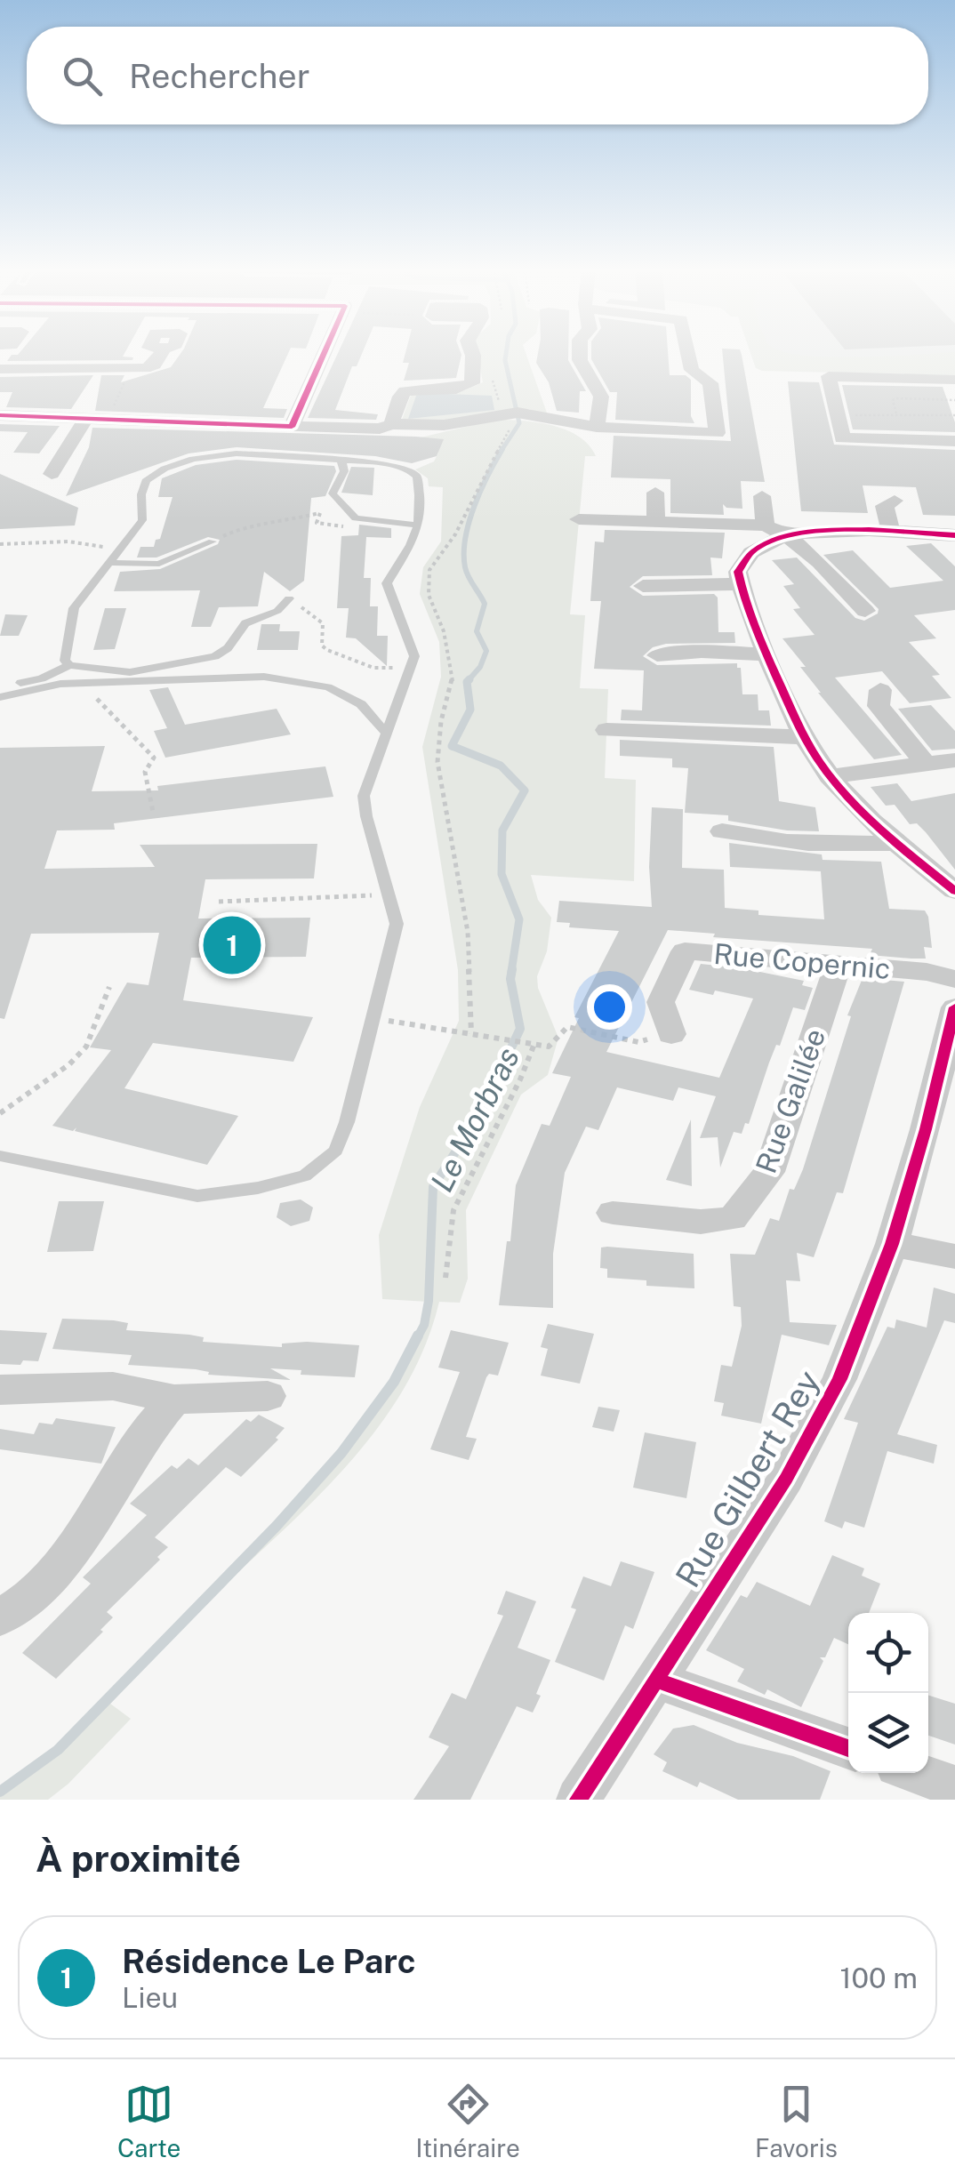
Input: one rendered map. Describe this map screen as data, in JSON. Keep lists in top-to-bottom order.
{
  "streets": {
    "street": ["Rue Copernic", "Rue Galilée", "Rue Gilbert Rey"]
  },
  "crossings": [
    ["Rue Copernic", "Rue Galilée"]
  ],
  "water": ["Le Morbras"],
  "page": {
    "search": "Rechercher",
    "pins": "1",
    "heading": "À proximité",
    "list": [
      {
        "mark": "1",
        "name": "Résidence Le Parc",
        "note": "Lieu",
        "value": "100 m"
      }
    ],
    "nav": ["Carte", "Itinéraire", "Favoris"]
  }
}
